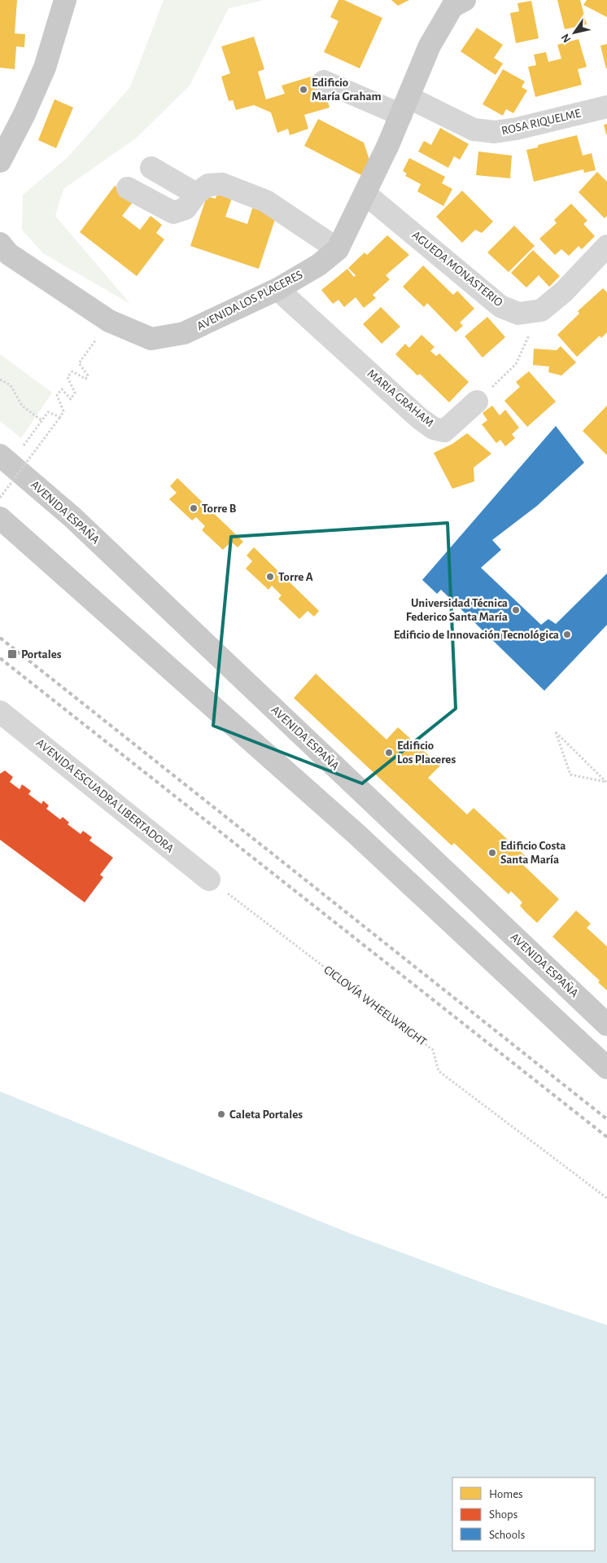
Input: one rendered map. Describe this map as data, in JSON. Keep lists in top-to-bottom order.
{
  "streets": {
    "main road": ["AVENIDA LOS PLACERES", "AVENIDA ESPAÑA"],
    "street": [
      "ROSA RIQUELME",
      "AGUEDA MONASTERIO",
      "MARIA GRAHAM",
      "AVENIDA ESCUADRA LIBERTADORA"
    ],
    "path": ["CICLOVÍA WHEELWRIGHT"]
  },
  "crossings": [
    ["ROSA RIQUELME", "AVENIDA LOS PLACERES"],
    ["AGUEDA MONASTERIO", "AVENIDA LOS PLACERES"],
    ["AVENIDA LOS PLACERES", "MARIA GRAHAM"],
    ["AVENIDA ESCUADRA LIBERTADORA", "CICLOVÍA WHEELWRIGHT"]
  ],
  "places": {
    "other": [
      "Edificio María Graham",
      "Torre B",
      "Torre A",
      "Universidad Técnica Federico Santa María",
      "Edificio de Innovación Tecnológica",
      "Edificio Los Placeres",
      "Edificio Costa Santa María",
      "Caleta Portales"
    ],
    "transit": ["Portales"]
  },
  "legend": ["Homes", "Shops", "Schools"],
  "north": "bottom left"
}
